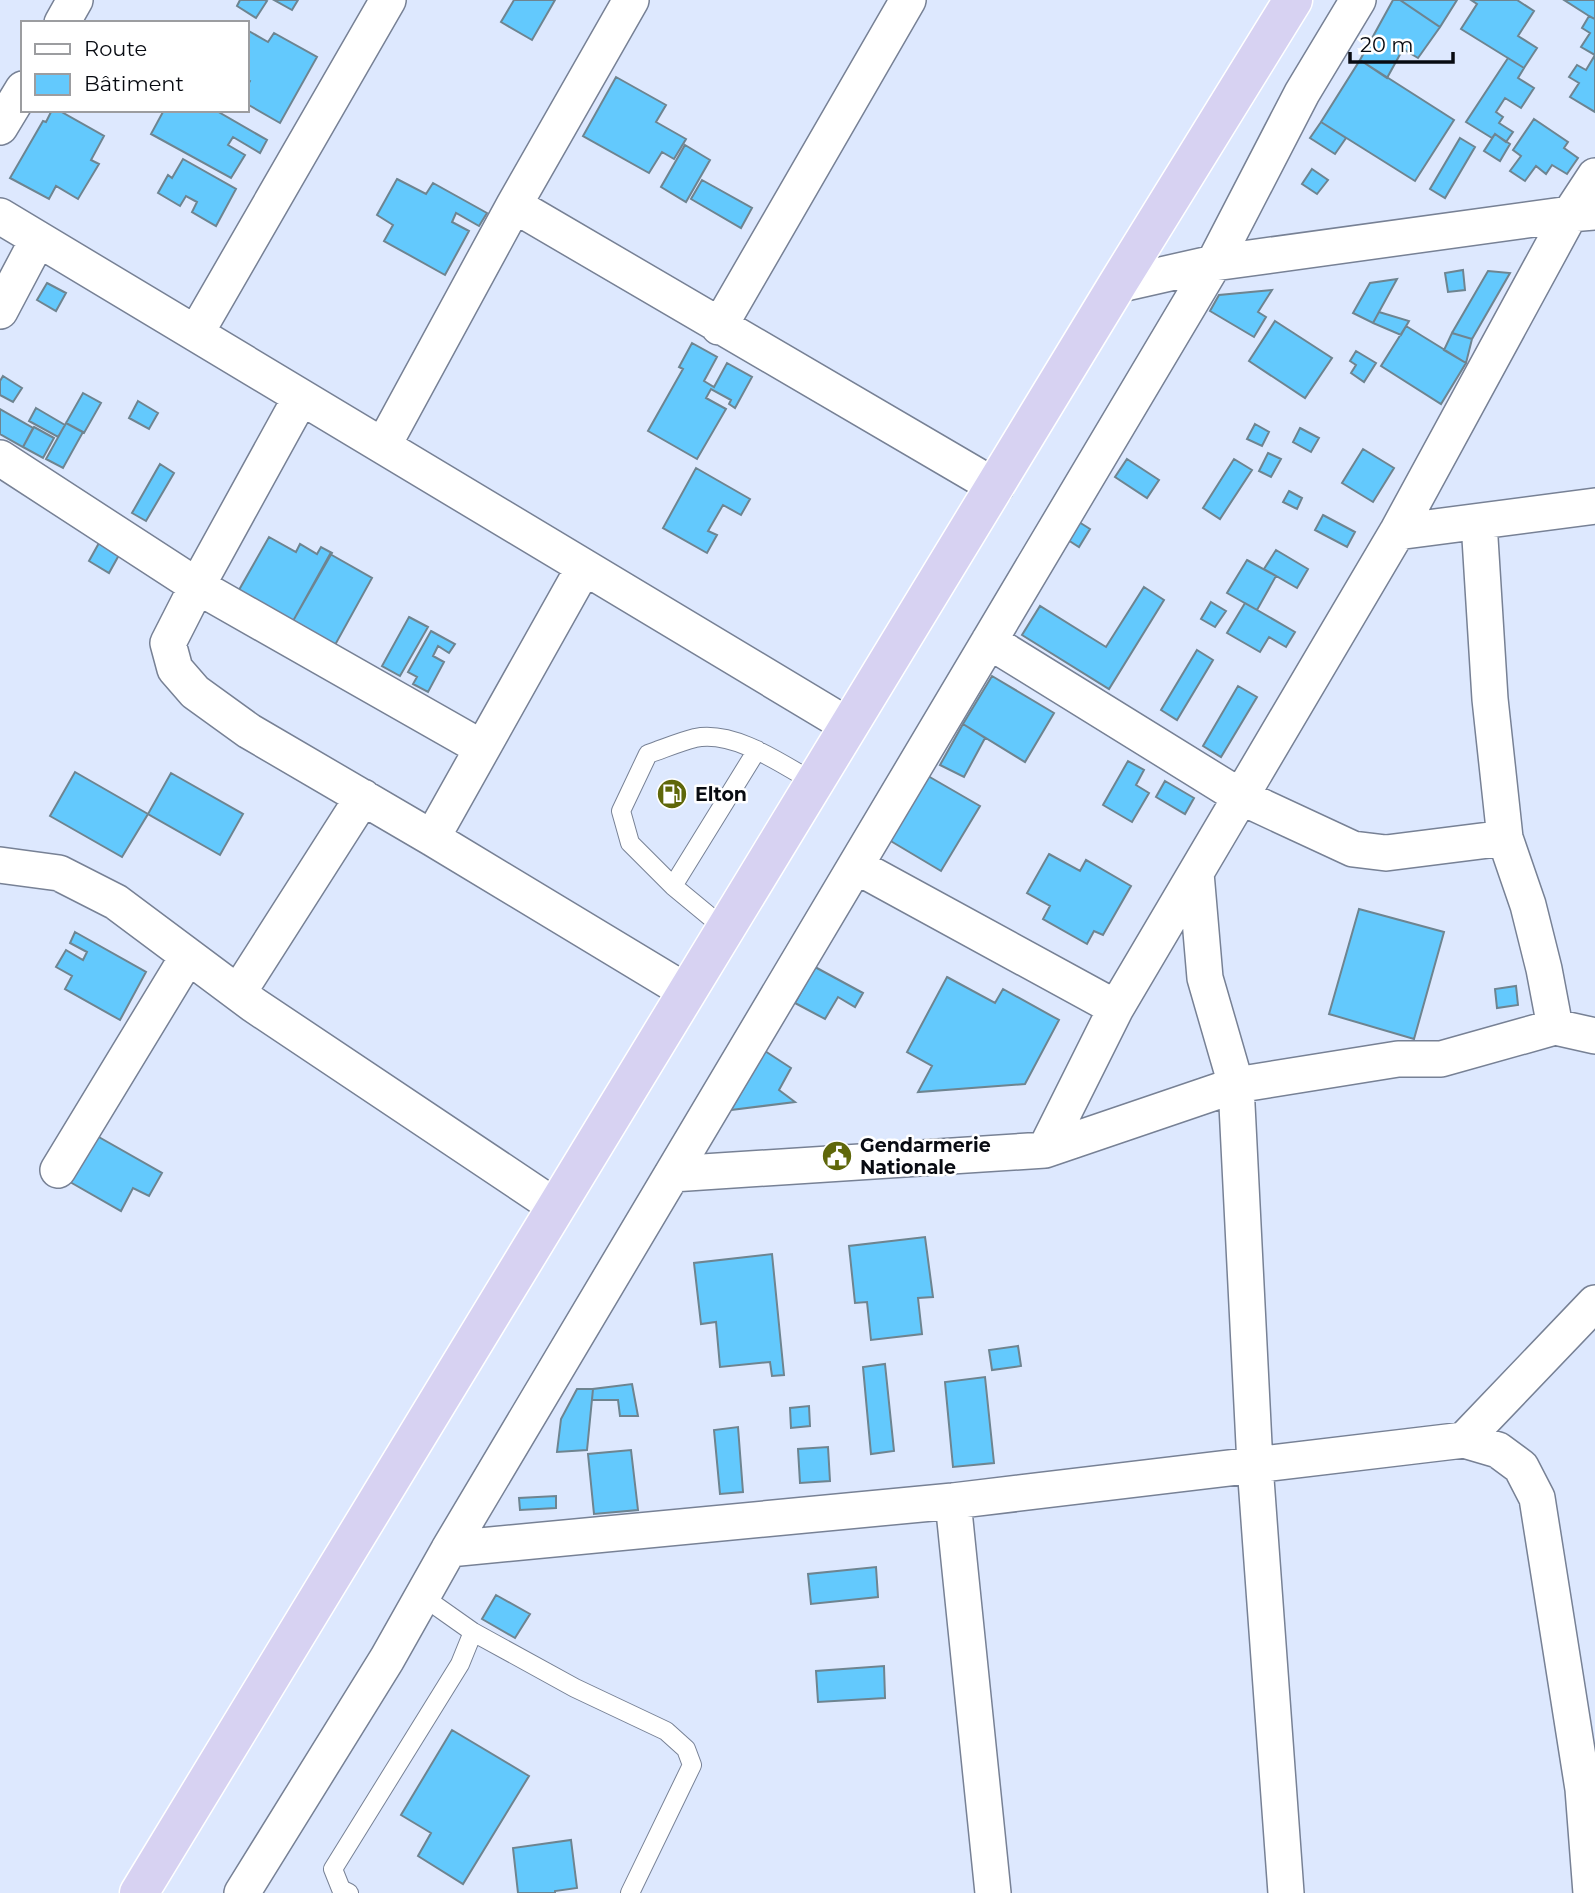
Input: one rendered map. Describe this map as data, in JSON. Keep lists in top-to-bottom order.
{
  "places": {
    "fuel station": ["Elton"],
    "public building": ["Gendarmerie Nationale"]
  },
  "legend": ["Route", "Bâtiment"],
  "scale_bar": "20 m"
}
